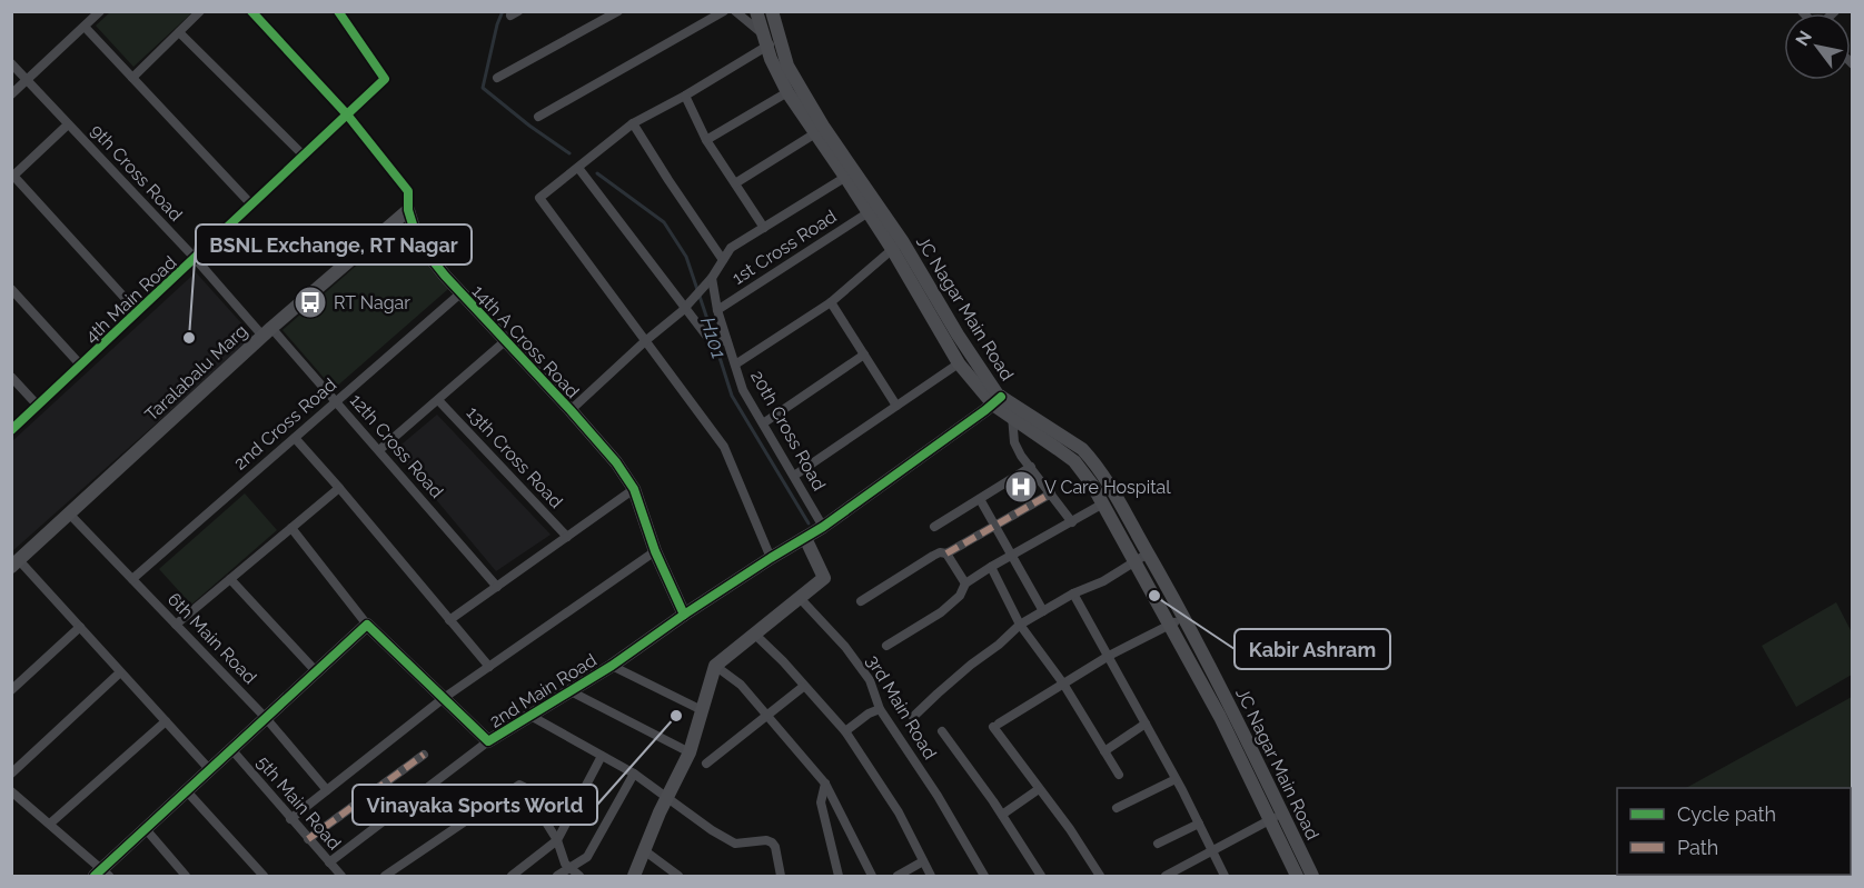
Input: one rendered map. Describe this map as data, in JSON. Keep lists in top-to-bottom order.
{
  "streets": {
    "street": [
      "9th Cross Road",
      "1st Cross Road",
      "4th Main Road",
      "JC Nagar Main Road",
      "14th A Cross Road",
      "Taralabalu Marg",
      "2nd Cross Road",
      "20th Cross Road",
      "12th Cross Road",
      "13th Cross Road",
      "6th Main Road",
      "2nd Main Road",
      "3rd Main Road",
      "5th Main Road"
    ]
  },
  "crossings": [
    ["9th Cross Road", "4th Main Road"],
    ["9th Cross Road", "Taralabalu Marg"],
    ["9th Cross Road", "12th Cross Road"],
    ["1st Cross Road", "JC Nagar Main Road"],
    ["1st Cross Road", "20th Cross Road"],
    ["4th Main Road", "14th A Cross Road"],
    ["JC Nagar Main Road", "2nd Main Road"],
    ["14th A Cross Road", "Taralabalu Marg"],
    ["14th A Cross Road", "2nd Cross Road"],
    ["14th A Cross Road", "2nd Main Road"],
    ["Taralabalu Marg", "12th Cross Road"],
    ["Taralabalu Marg", "6th Main Road"],
    ["2nd Cross Road", "12th Cross Road"],
    ["2nd Cross Road", "6th Main Road"],
    ["20th Cross Road", "2nd Main Road"]
  ],
  "water": ["H101"],
  "places": {
    "bus stop": ["RT Nagar"],
    "other": ["BSNL Exchange, RT Nagar", "Kabir Ashram", "Vinayaka Sports World"],
    "hospital": ["V Care Hospital"]
  },
  "legend": ["Cycle path", "Path"],
  "north": "top left"
}
